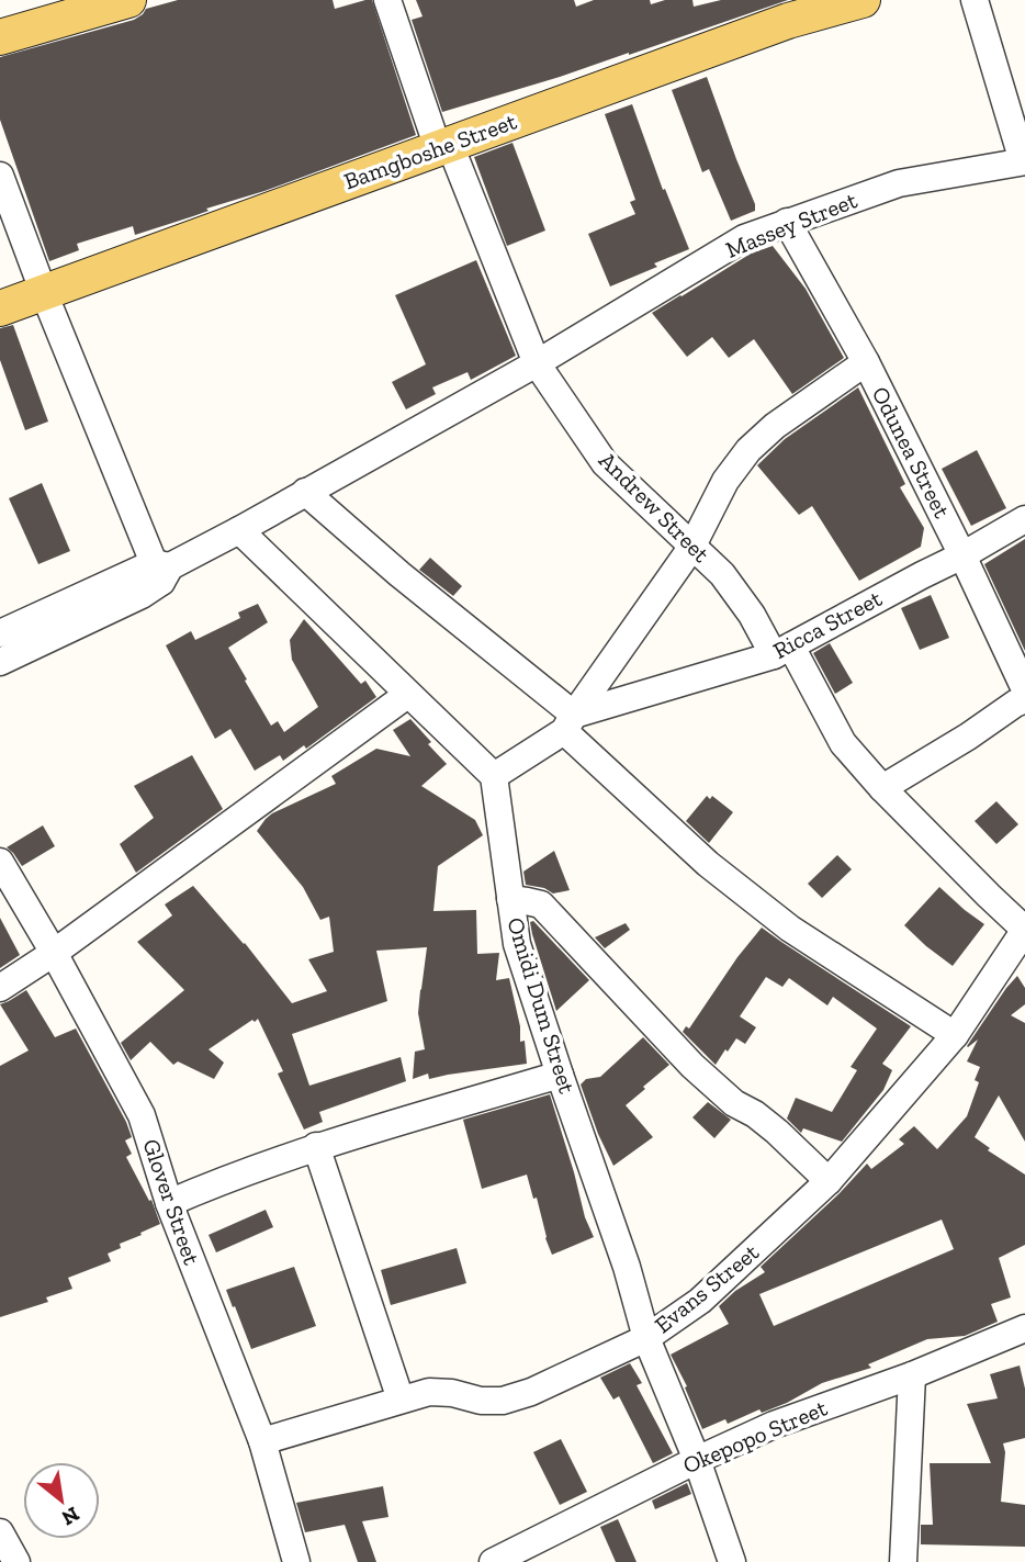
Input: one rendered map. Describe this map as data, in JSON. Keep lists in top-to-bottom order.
{
  "streets": {
    "main road": ["Bamgboshe Street"],
    "street": [
      "Massey Street",
      "Odunea Street",
      "Andrew Street",
      "Ricca Street",
      "Omidi Dum Street",
      "Glover Street",
      "Evans Street",
      "Okepopo Street"
    ]
  },
  "crossings": [
    ["Bamgboshe Street", "Andrew Street"],
    ["Massey Street", "Odunea Street"],
    ["Massey Street", "Andrew Street"],
    ["Odunea Street", "Ricca Street"],
    ["Andrew Street", "Ricca Street"],
    ["Andrew Street", "Evans Street"],
    ["Omidi Dum Street", "Evans Street"],
    ["Omidi Dum Street", "Okepopo Street"],
    ["Glover Street", "Evans Street"]
  ],
  "north": "bottom right"
}
